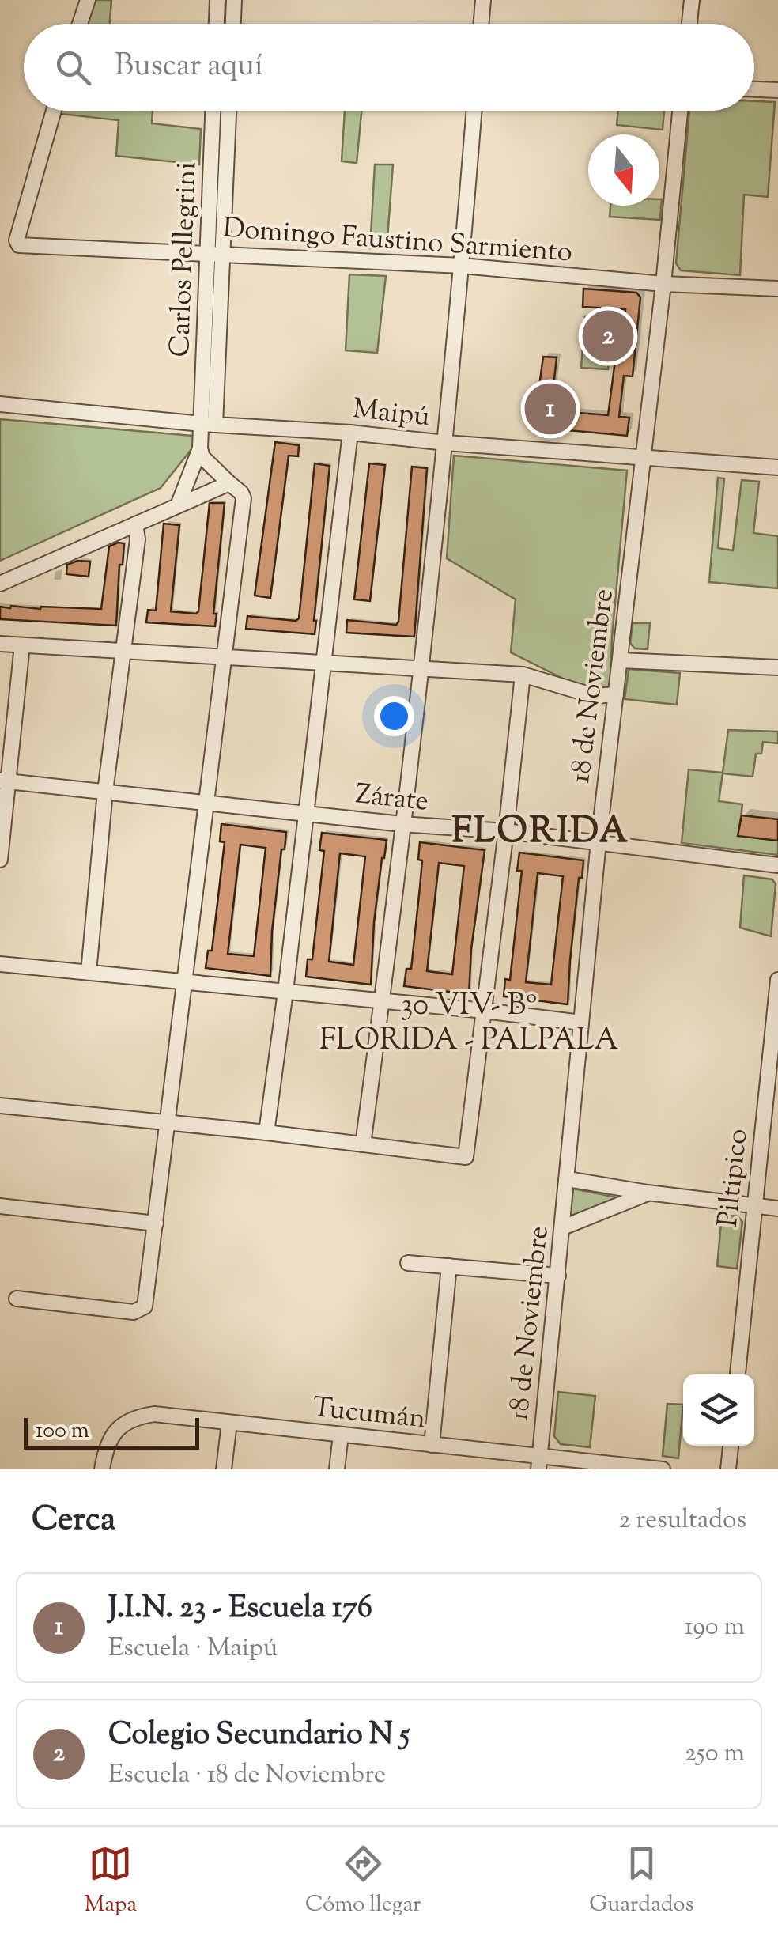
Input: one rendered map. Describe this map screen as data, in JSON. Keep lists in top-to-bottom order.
{
  "streets": {
    "street": [
      "Domingo Faustino Sarmiento",
      "Carlos Pellegrini",
      "Maipú",
      "18 de Noviembre",
      "Zárate",
      "Piltipico",
      "Tucumán"
    ]
  },
  "crossings": [
    ["Domingo Faustino Sarmiento", "Carlos Pellegrini"],
    ["Domingo Faustino Sarmiento", "18 de Noviembre"],
    ["Carlos Pellegrini", "Maipú"],
    ["Maipú", "18 de Noviembre"],
    ["18 de Noviembre", "Zárate"],
    ["18 de Noviembre", "Tucumán"]
  ],
  "districts": ["FLORIDA", "30 VIV- Bº FLORIDA - PALPALA"],
  "scale_bar": "100 m",
  "north": "bottom",
  "page": {
    "search": "Buscar aquí",
    "pins": ["2", "1"],
    "scale": "100 m",
    "heading": ["Cerca", "2 resultados"],
    "list": [
      {
        "mark": "1",
        "name": "J.I.N. 23 - Escuela 176",
        "note": "Escuela · Maipú",
        "value": "190 m"
      },
      {
        "mark": "2",
        "name": "Colegio Secundario N 5",
        "note": "Escuela · 18 de Noviembre",
        "value": "250 m"
      }
    ],
    "nav": ["Mapa", "Cómo llegar", "Guardados"]
  }
}
